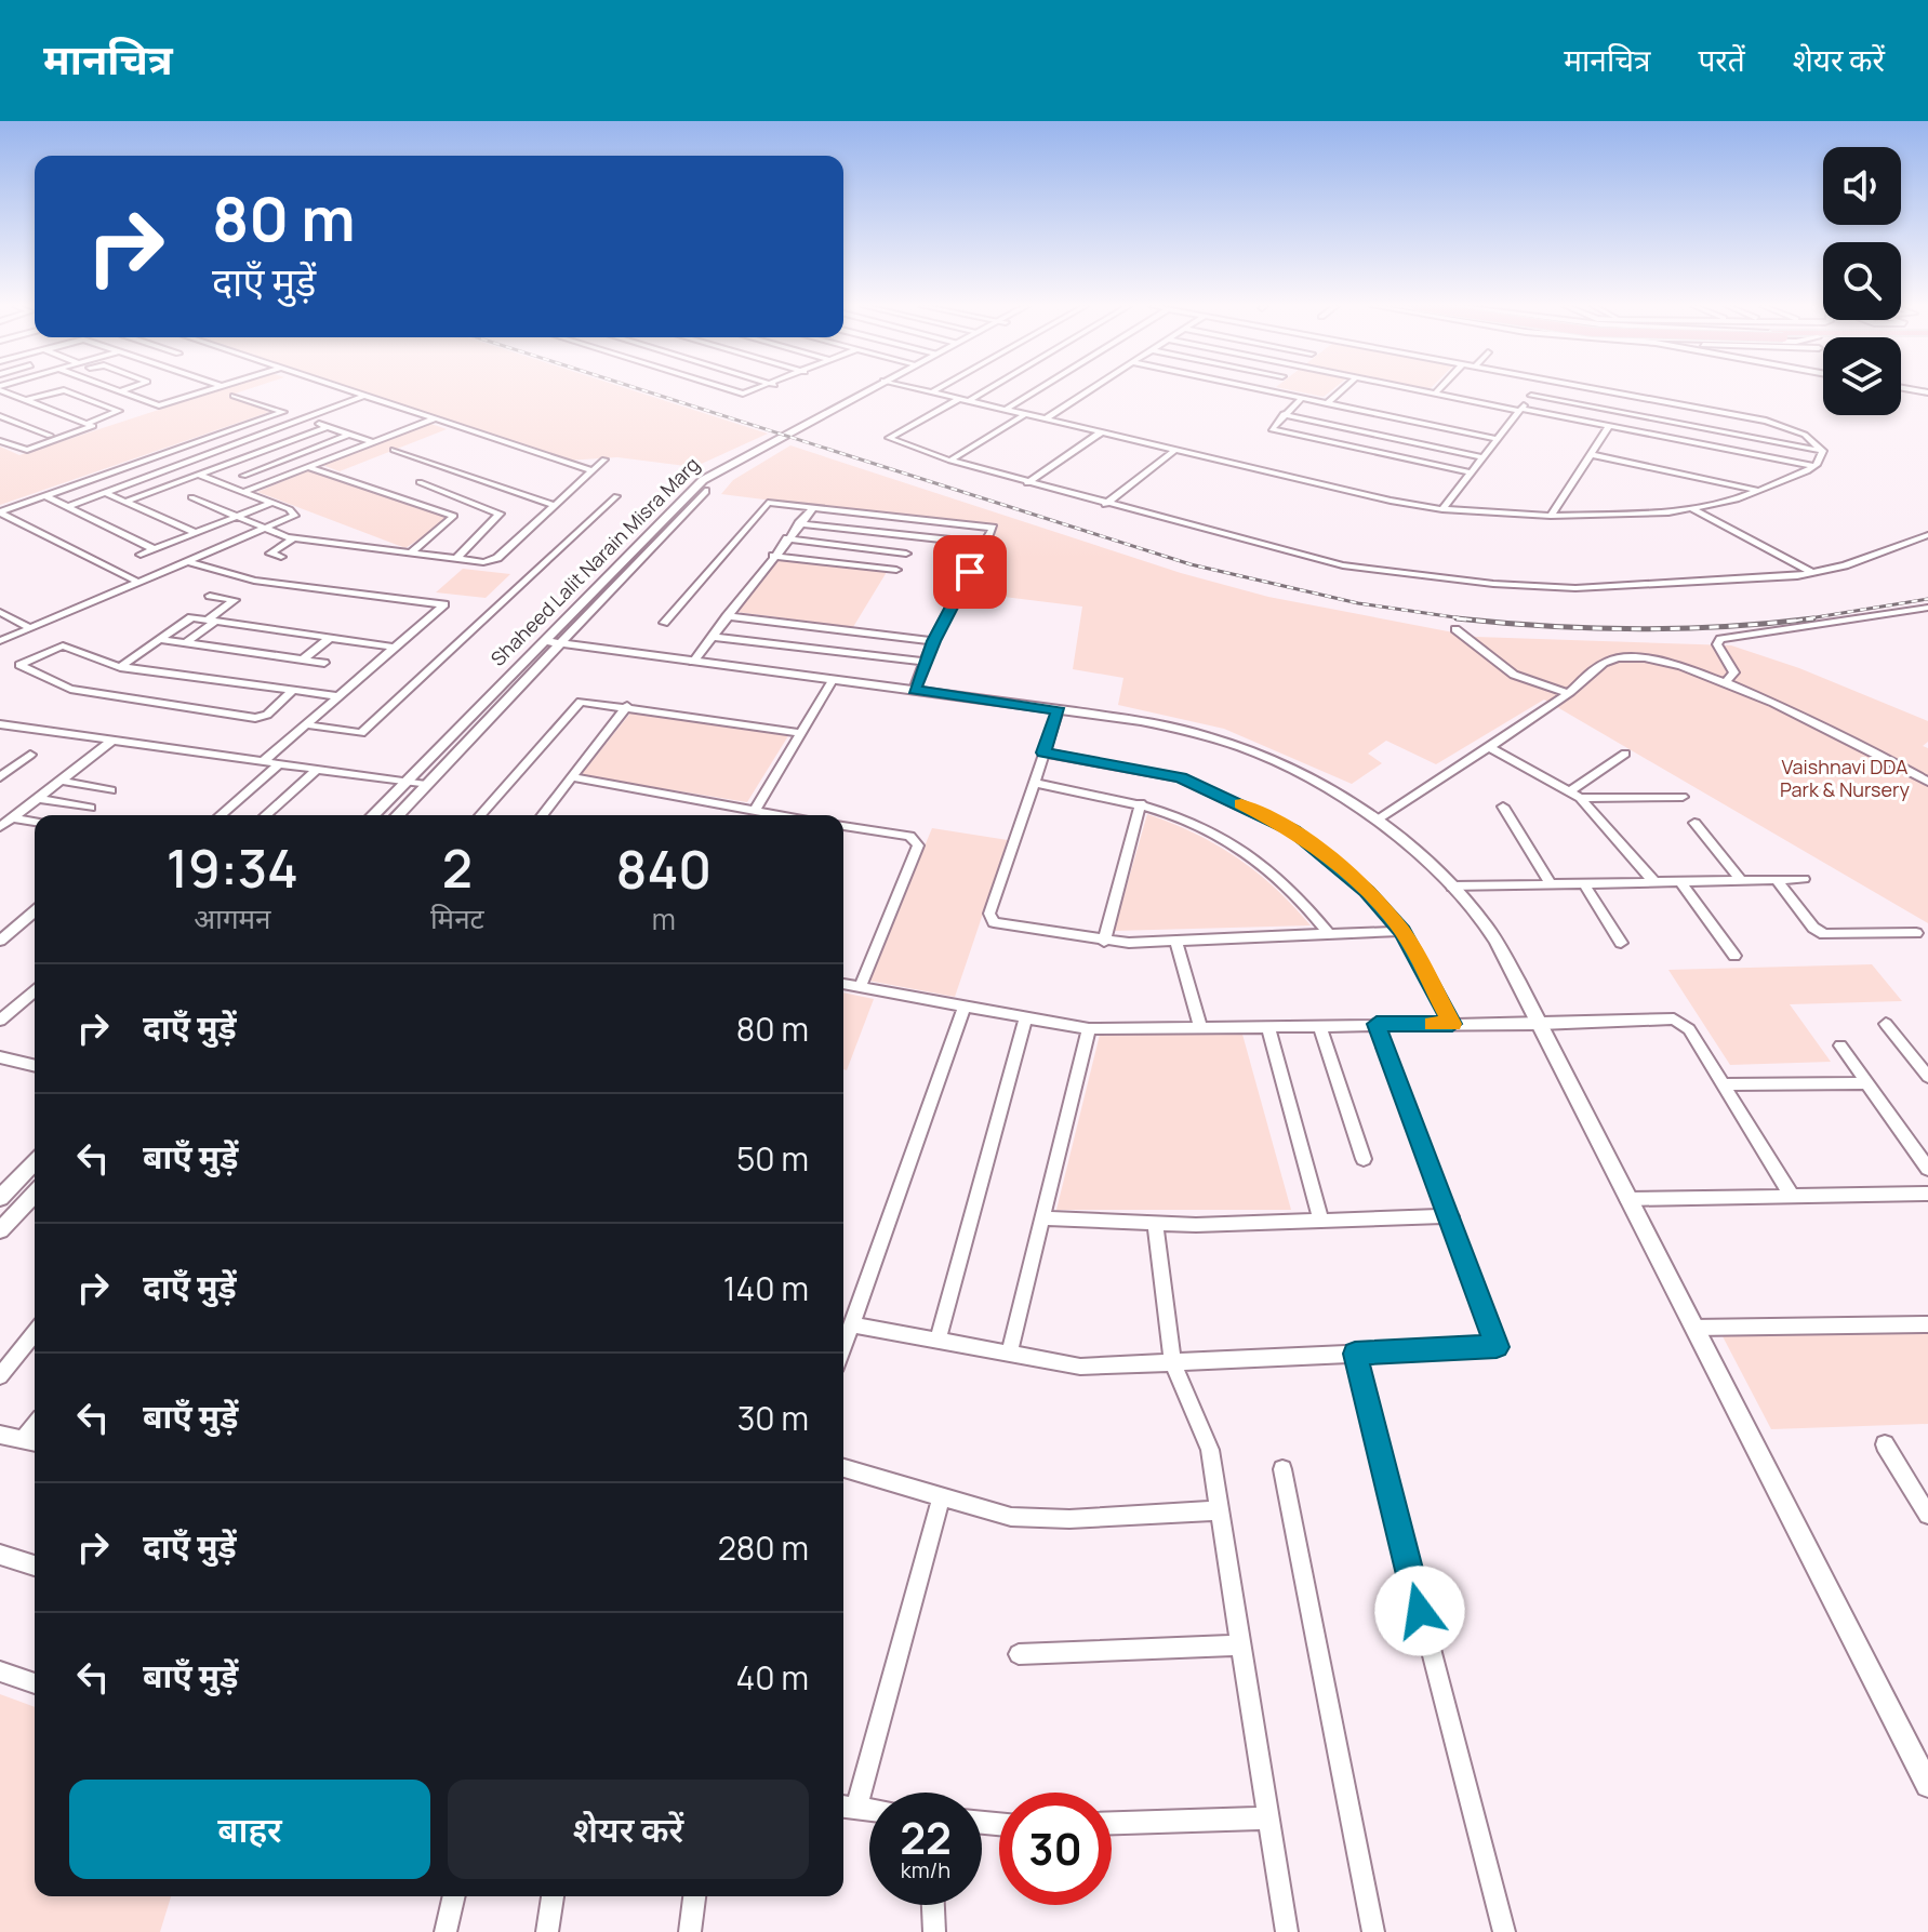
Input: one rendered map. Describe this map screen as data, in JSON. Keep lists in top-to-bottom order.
{
  "streets": {
    "street": ["Shaheed Lalit Narain Misra Marg"]
  },
  "parks": ["Vaishnavi DDA Park & Nursery"],
  "page": {
    "header": "मानचित्र",
    "nav": ["मानचित्र", "परतें", "शेयर करें"],
    "turn": ["80 m", "दाएँ मुड़ें"],
    "eta": [
      "19:34",
      "आगमन",
      "2",
      "मिनट",
      "840",
      "m"
    ],
    "list": [
      {
        "name": "दाएँ मुड़ें",
        "value": "80 m"
      },
      {
        "name": "बाएँ मुड़ें",
        "value": "50 m"
      },
      {
        "name": "दाएँ मुड़ें",
        "value": "140 m"
      },
      {
        "name": "बाएँ मुड़ें",
        "value": "30 m"
      },
      {
        "name": "दाएँ मुड़ें",
        "value": "280 m"
      },
      {
        "name": "बाएँ मुड़ें",
        "value": "40 m"
      }
    ],
    "buttons": ["बाहर", "शेयर करें"],
    "speed": "22 km/h",
    "limit": "30"
  }
}
